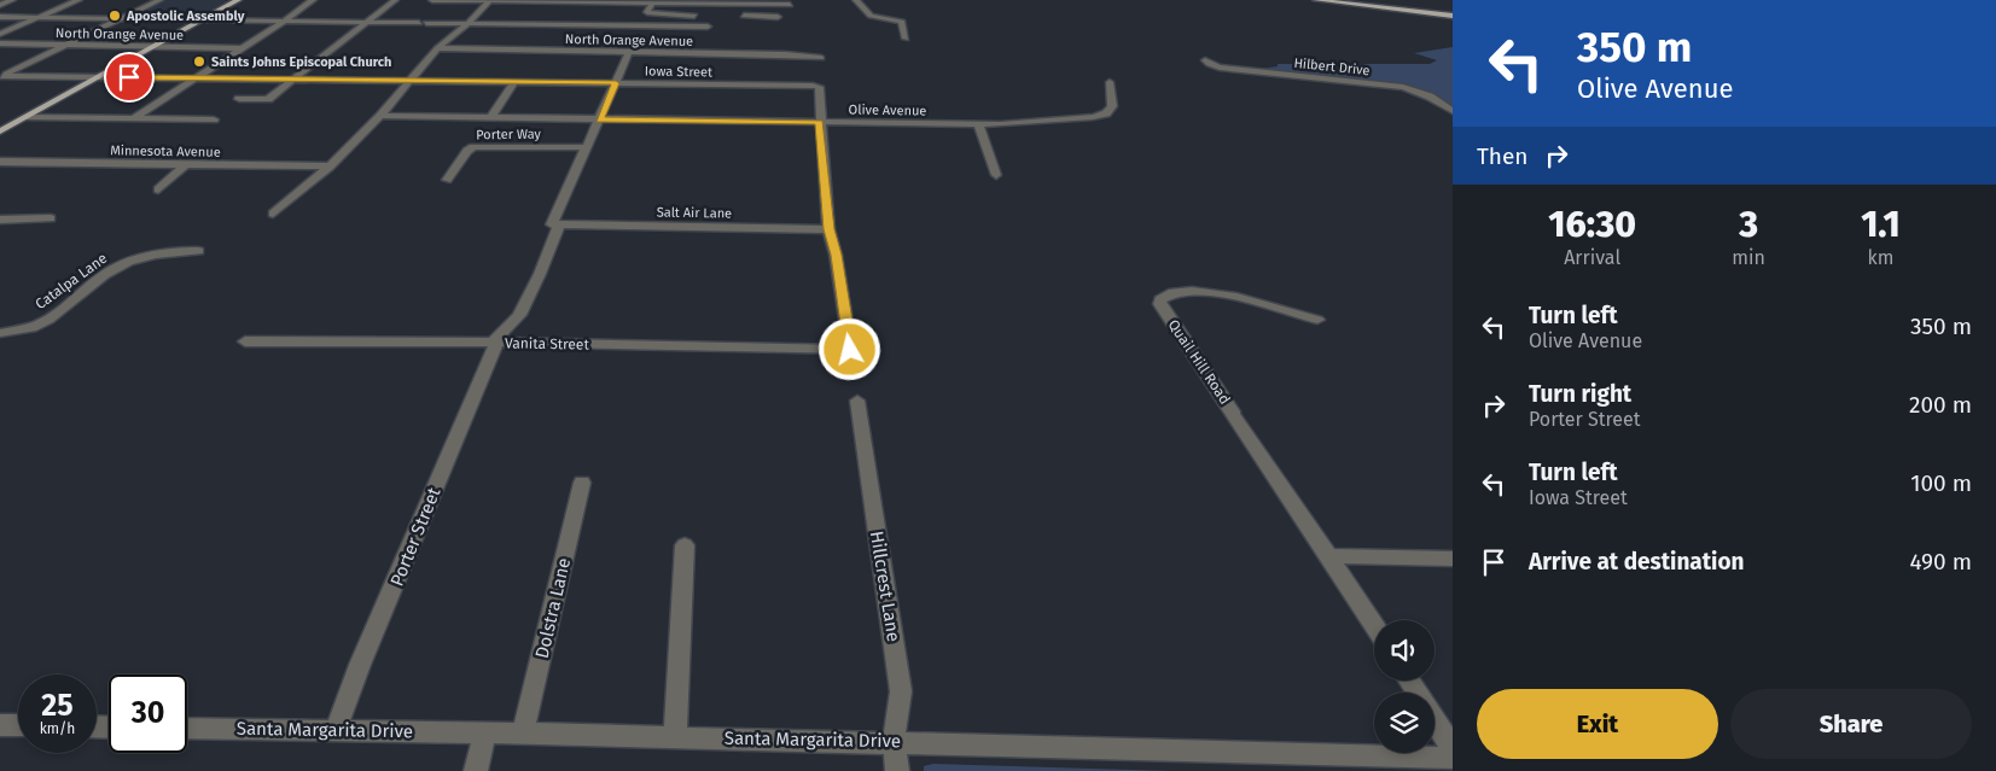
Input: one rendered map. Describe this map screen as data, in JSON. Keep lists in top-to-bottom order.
{
  "streets": {
    "street": [
      "North Orange Avenue",
      "Hilbert Drive",
      "Iowa Street",
      "Olive Avenue",
      "Porter Way",
      "Minnesota Avenue",
      "Salt Air Lane",
      "Catalpa Lane",
      "Vanita Street",
      "Quail Hill Road",
      "Porter Street",
      "Hillcrest Lane",
      "Dolstra Lane",
      "Santa Margarita Drive"
    ]
  },
  "crossings": [
    ["North Orange Avenue", "Porter Street"],
    ["Iowa Street", "Olive Avenue"],
    ["Iowa Street", "Porter Street"],
    ["Olive Avenue", "Porter Street"],
    ["Porter Way", "Porter Street"],
    ["Salt Air Lane", "Vanita Street"],
    ["Salt Air Lane", "Porter Street"],
    ["Vanita Street", "Porter Street"],
    ["Porter Street", "Santa Margarita Drive"],
    ["Hillcrest Lane", "Santa Margarita Drive"],
    ["Dolstra Lane", "Santa Margarita Drive"]
  ],
  "places": ["Apostolic Assembly", "Saints Johns Episcopal Church"],
  "page": {
    "turn": ["350 m", "Olive Avenue"],
    "then": "Then",
    "eta": [
      "16:30",
      "Arrival",
      "3",
      "min",
      "1.1",
      "km"
    ],
    "list": [
      {
        "name": "Turn left",
        "note": "Olive Avenue",
        "value": "350 m"
      },
      {
        "name": "Turn right",
        "note": "Porter Street",
        "value": "200 m"
      },
      {
        "name": "Turn left",
        "note": "Iowa Street",
        "value": "100 m"
      },
      {
        "name": "Arrive at destination",
        "value": "490 m"
      }
    ],
    "speed": "25 km/h",
    "limit": "30",
    "buttons": ["Exit", "Share"]
  }
}
